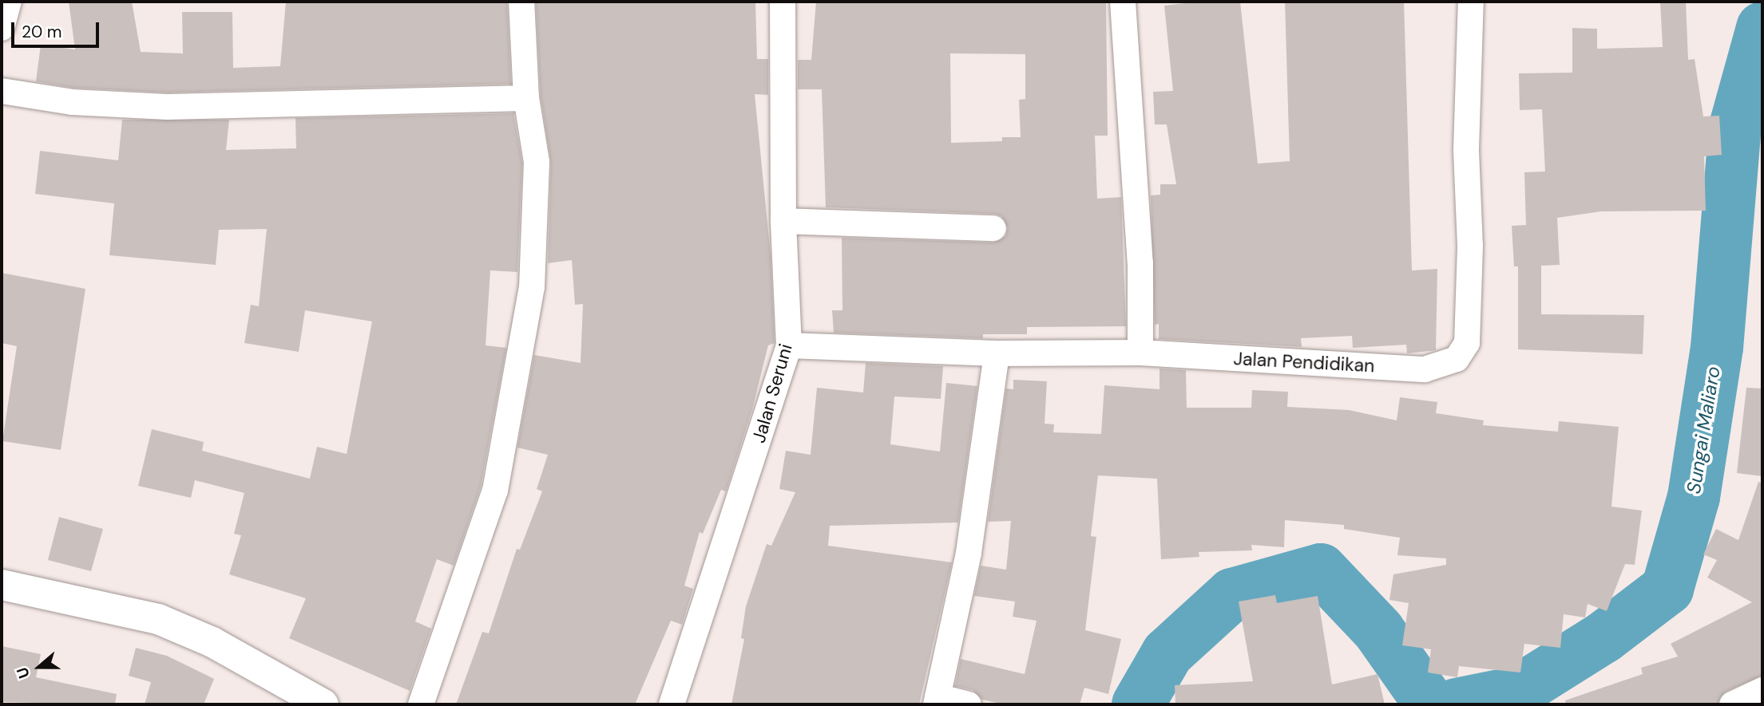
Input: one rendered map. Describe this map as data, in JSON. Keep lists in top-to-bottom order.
{
  "streets": {
    "street": ["Jalan Pendidikan", "Jalan Seruni"]
  },
  "crossings": [
    ["Jalan Pendidikan", "Jalan Seruni"]
  ],
  "water": ["Sungai Maliaro"],
  "scale_bar": "20 m",
  "north": "left"
}
